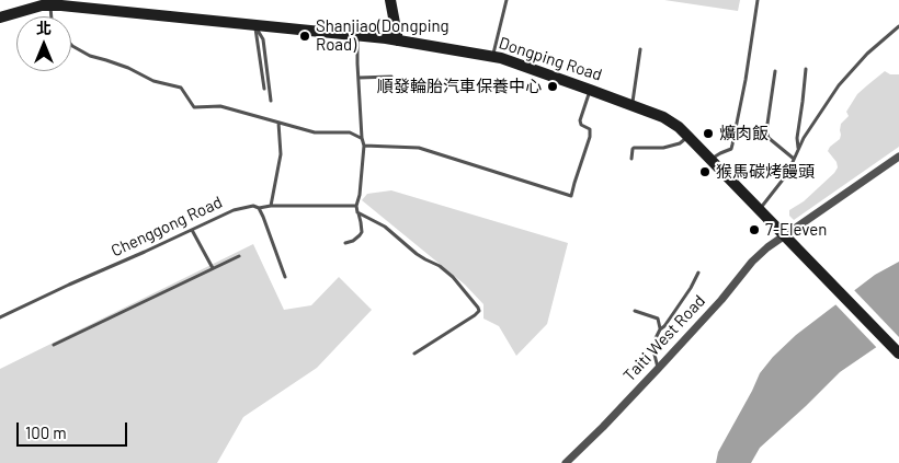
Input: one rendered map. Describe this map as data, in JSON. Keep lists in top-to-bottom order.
{
  "streets": {
    "main road": ["Dongping Road"],
    "street": ["Taiti West Road"],
    "lane": ["Chenggong Road"]
  },
  "crossings": [
    ["Dongping Road", "Taiti West Road"]
  ],
  "places": [
    "Shanjiao(Dongping Road)",
    "順發輪胎汽車保養中心",
    "爌肉飯",
    "猴馬碳烤饅頭",
    "7-Eleven"
  ],
  "scale_bar": "100 m",
  "north": "top"
}
